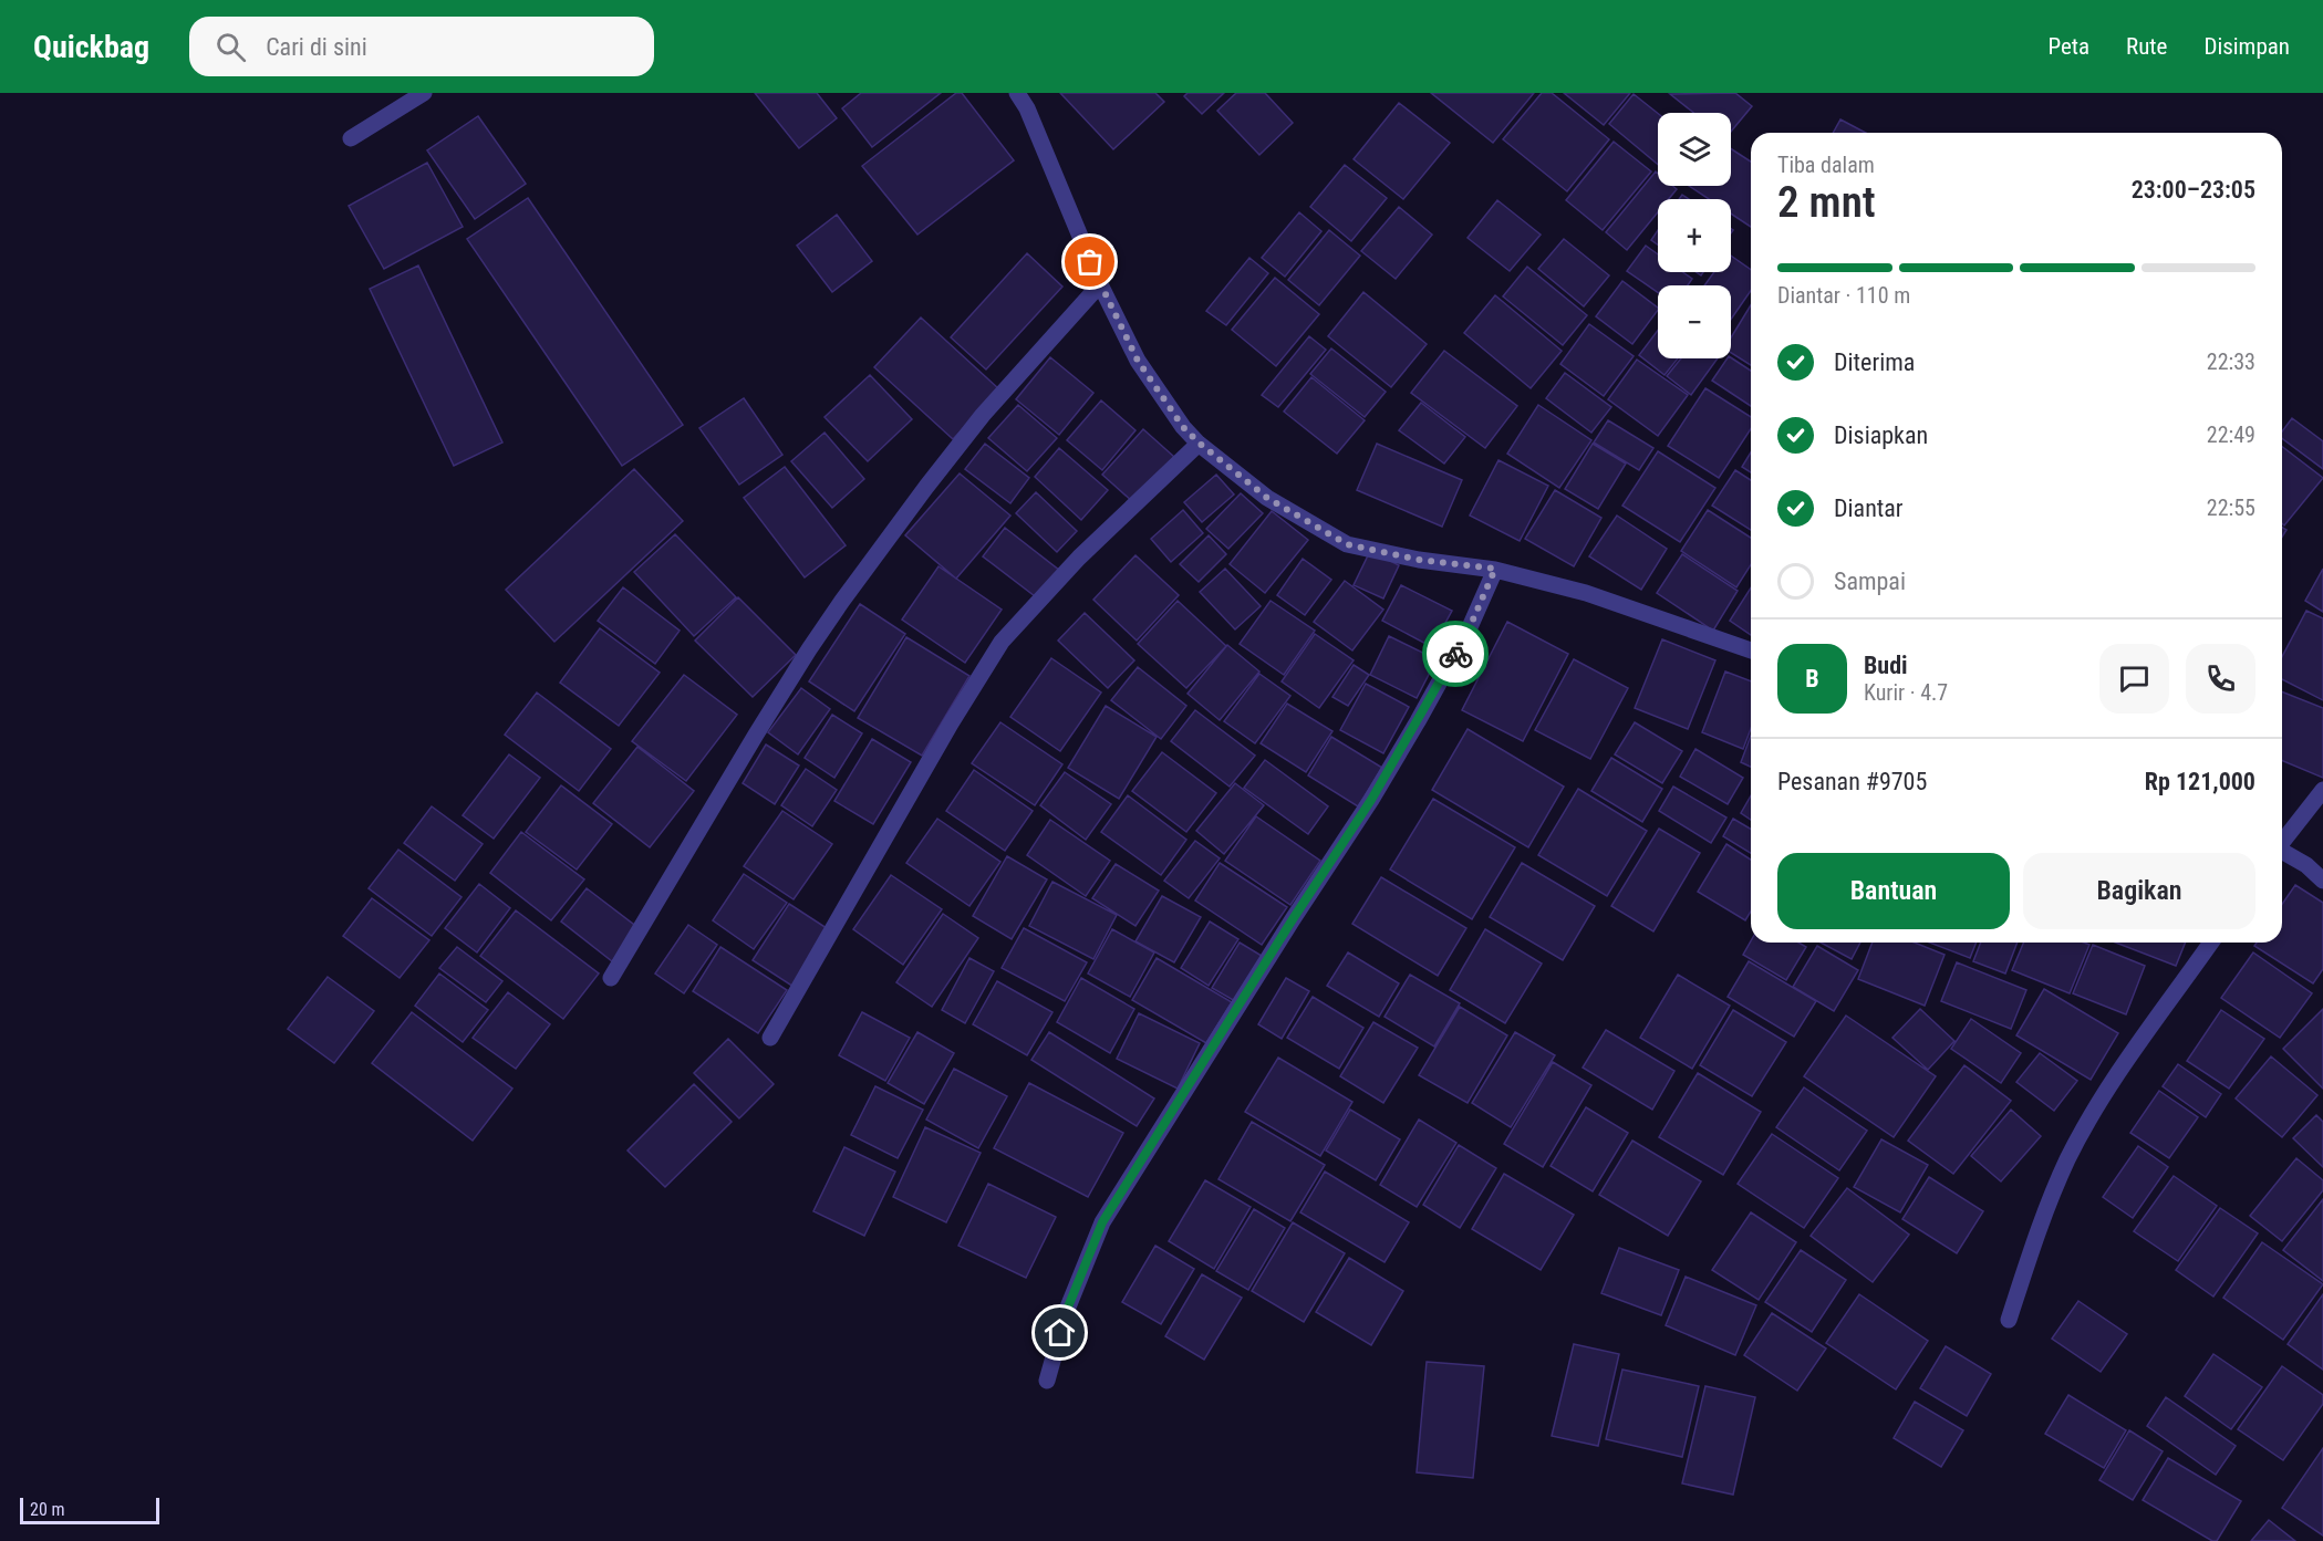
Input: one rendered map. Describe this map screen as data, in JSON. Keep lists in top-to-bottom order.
{
  "scale_bar": "20 m",
  "page": {
    "header": "Quickbag",
    "search": "Cari di sini",
    "nav": ["Peta", "Rute", "Disimpan"],
    "map_buttons": ["+", "−"],
    "heading": ["2 mnt", "Tiba dalam", "23:00–23:05"],
    "panel": [
      "Budi",
      "Kurir · 4.7",
      "Pesanan #9705",
      "Rp 121,000"
    ],
    "bar": "Diantar · 110 m",
    "list": [
      ["Diterima", "22:33"],
      ["Disiapkan", "22:49"],
      ["Diantar", "22:55"],
      "Sampai"
    ],
    "round": "B",
    "buttons": ["Bantuan", "Bagikan"],
    "scale": "20 m"
  }
}
